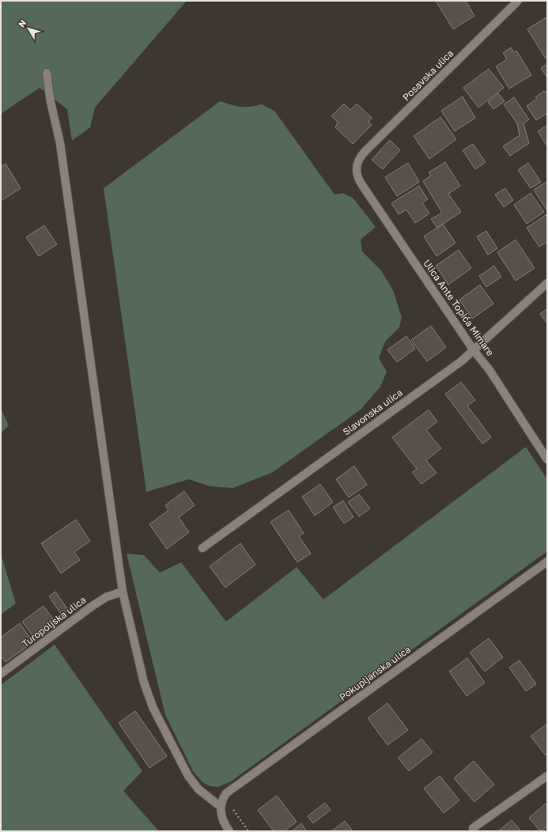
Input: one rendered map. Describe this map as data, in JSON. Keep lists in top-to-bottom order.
{
  "streets": {
    "street": [
      "Posavska ulica",
      "Ulica Ante Topića Mimare",
      "Slavonska ulica",
      "Turopoljska ulica",
      "Pokupljanska ulica"
    ]
  },
  "crossings": [
    ["Posavska ulica", "Ulica Ante Topića Mimare"],
    ["Ulica Ante Topića Mimare", "Slavonska ulica"]
  ],
  "north": "top left"
}
